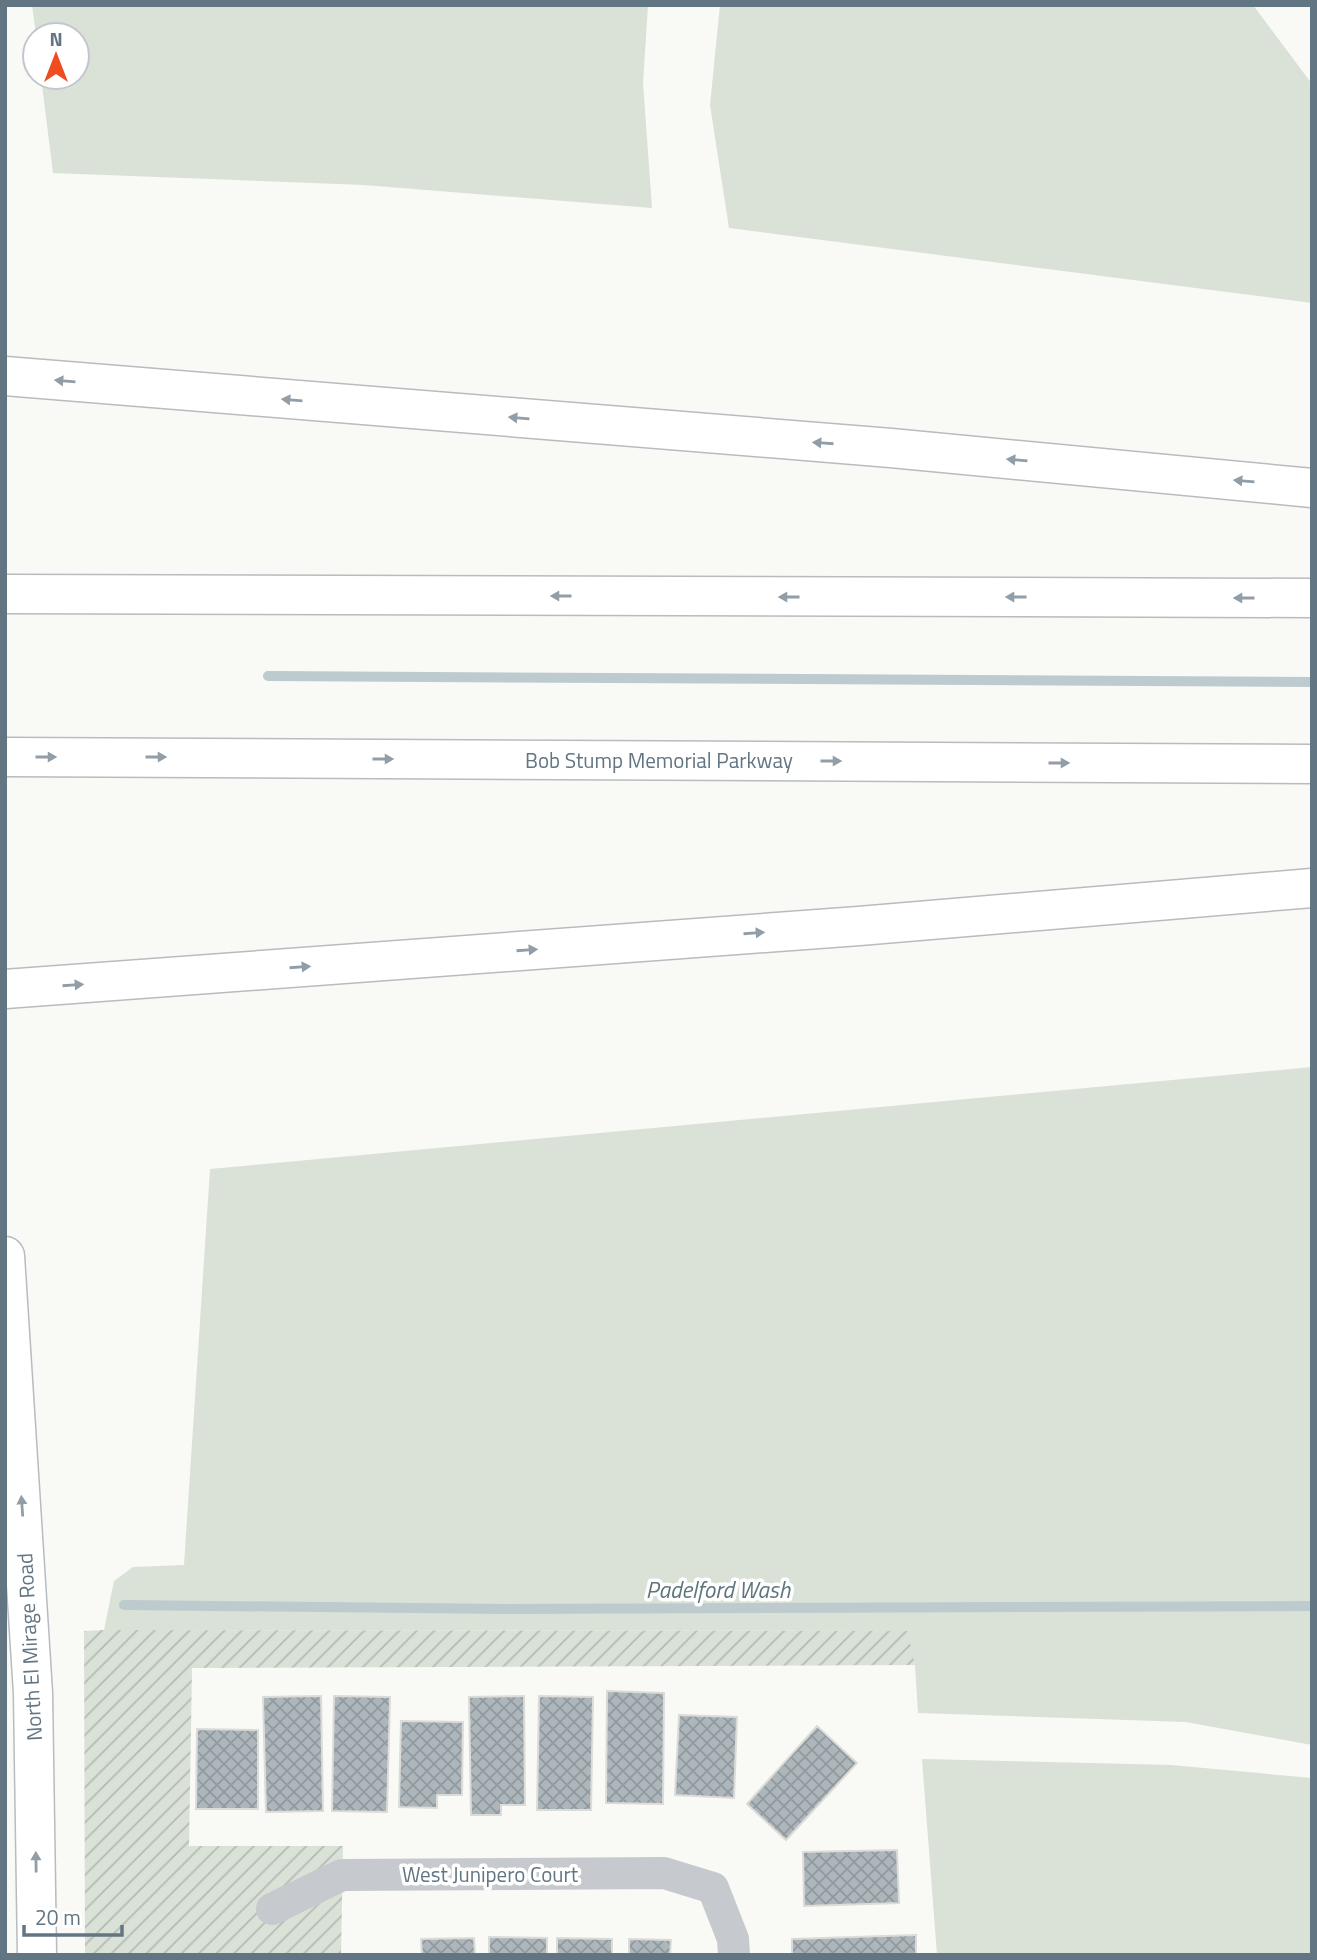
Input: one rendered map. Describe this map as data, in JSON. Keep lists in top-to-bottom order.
{
  "streets": {
    "main road": ["Bob Stump Memorial Parkway", "North El Mirage Road"],
    "street": ["West Junipero Court"]
  },
  "one_way": ["North El Mirage Road"],
  "water": ["Padelford Wash"],
  "scale_bar": "20 m",
  "north": "top"
}
